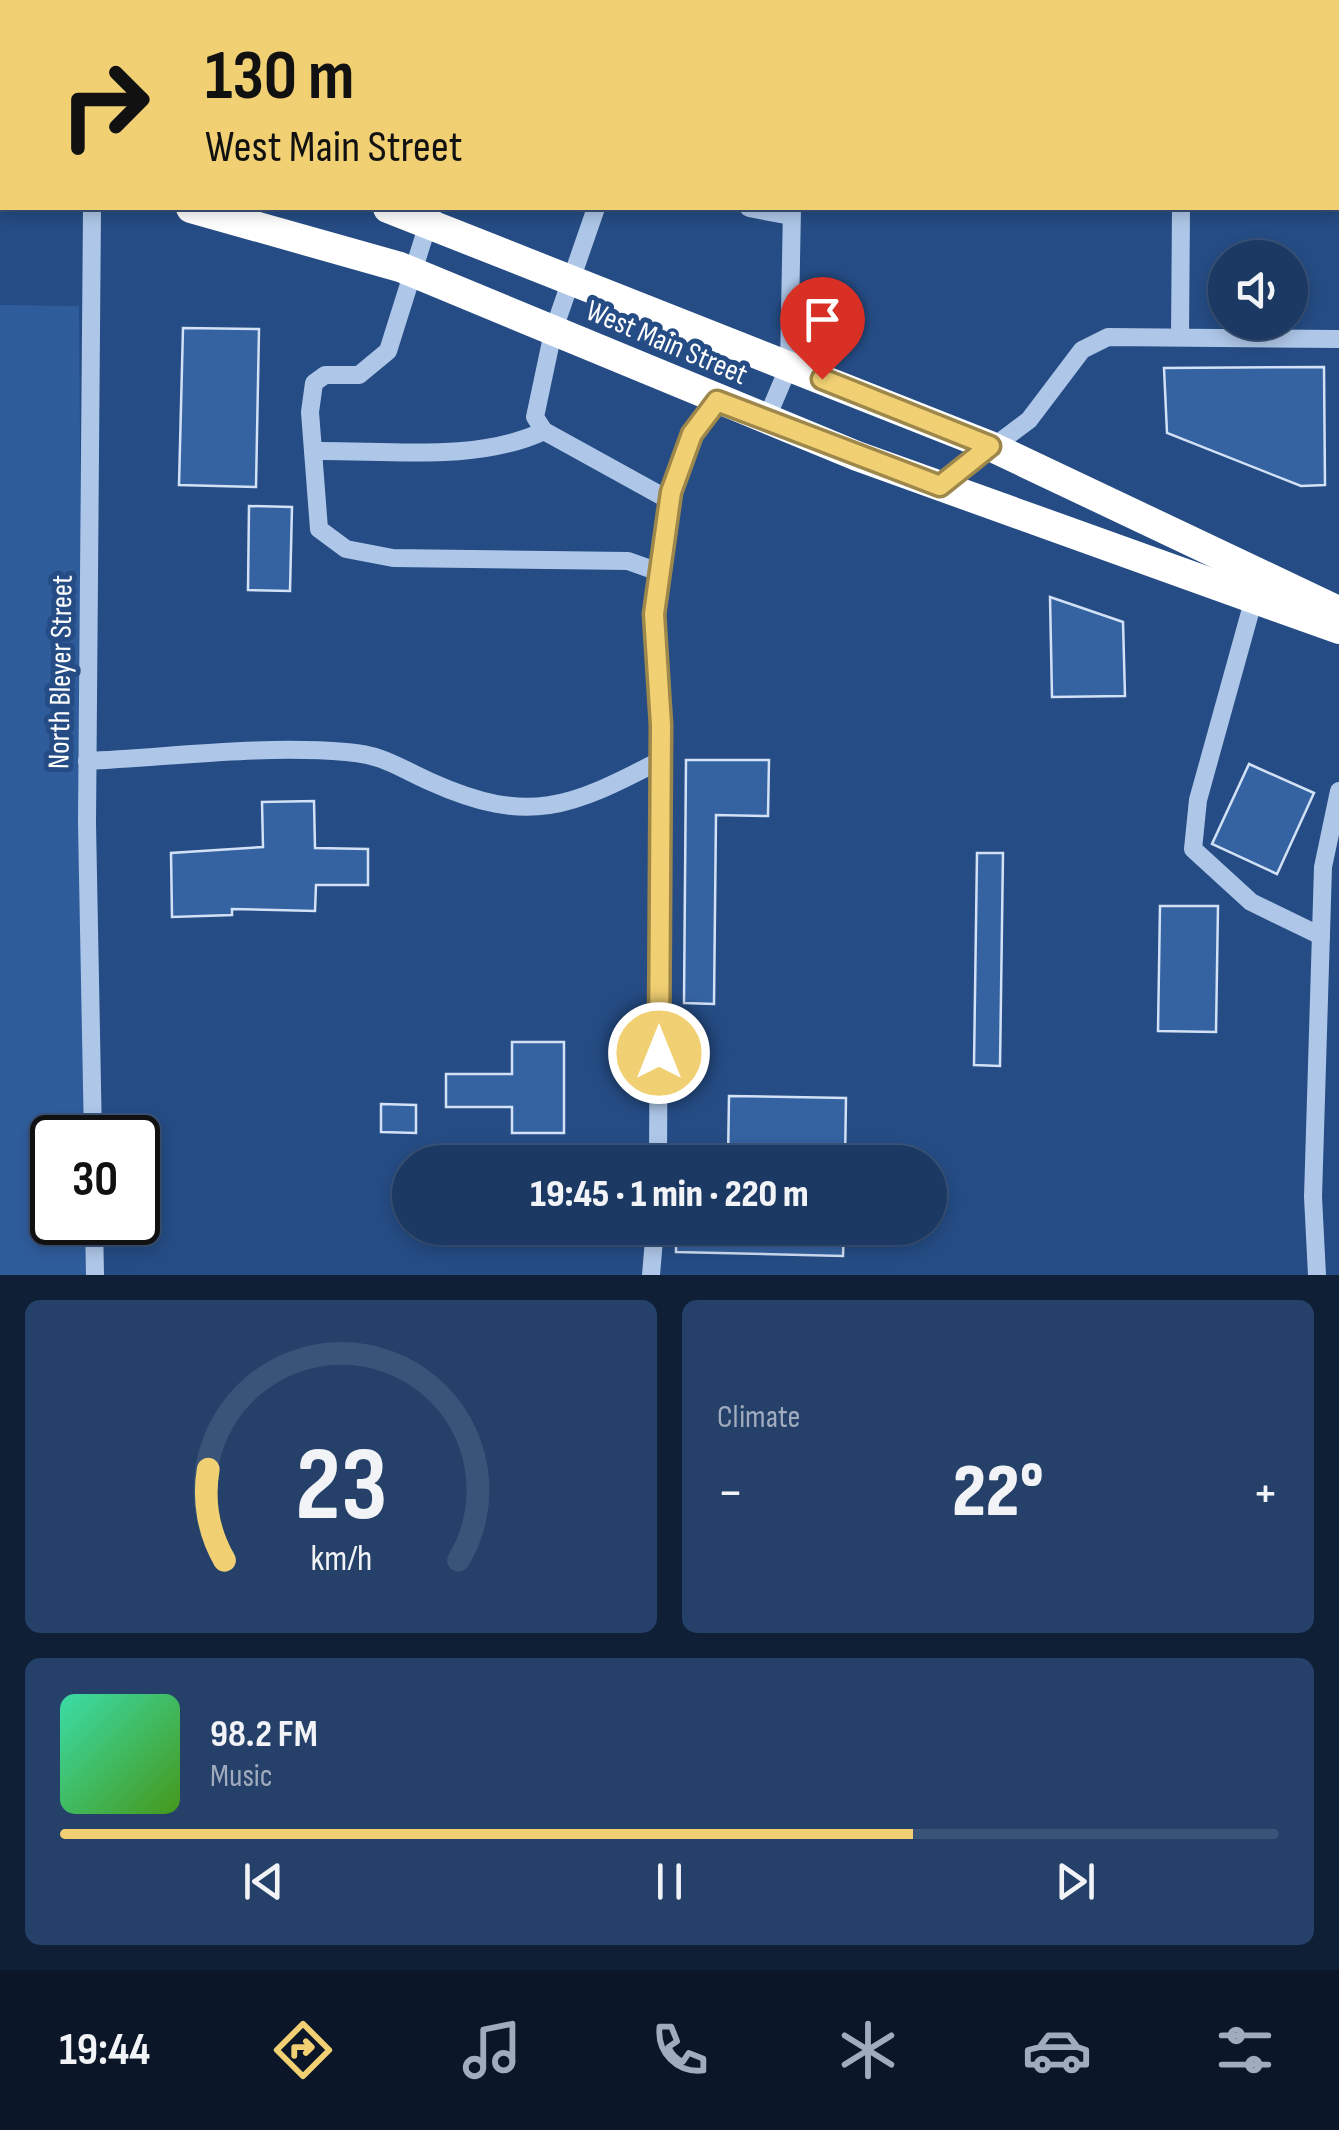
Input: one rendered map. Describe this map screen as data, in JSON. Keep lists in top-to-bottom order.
{
  "streets": {
    "highway": ["West Main Street"],
    "street": ["North Bleyer Street"]
  },
  "page": {
    "turn": ["130 m", "West Main Street"],
    "limit": "30",
    "trip": "19:45 · 1 min · 220 m",
    "tile": "Climate",
    "heat": ["−", "22°", "+"],
    "song": ["98.2 FM", "Music"],
    "tabs": "19:44",
    "gauge": ["23", "km/h"]
  }
}
